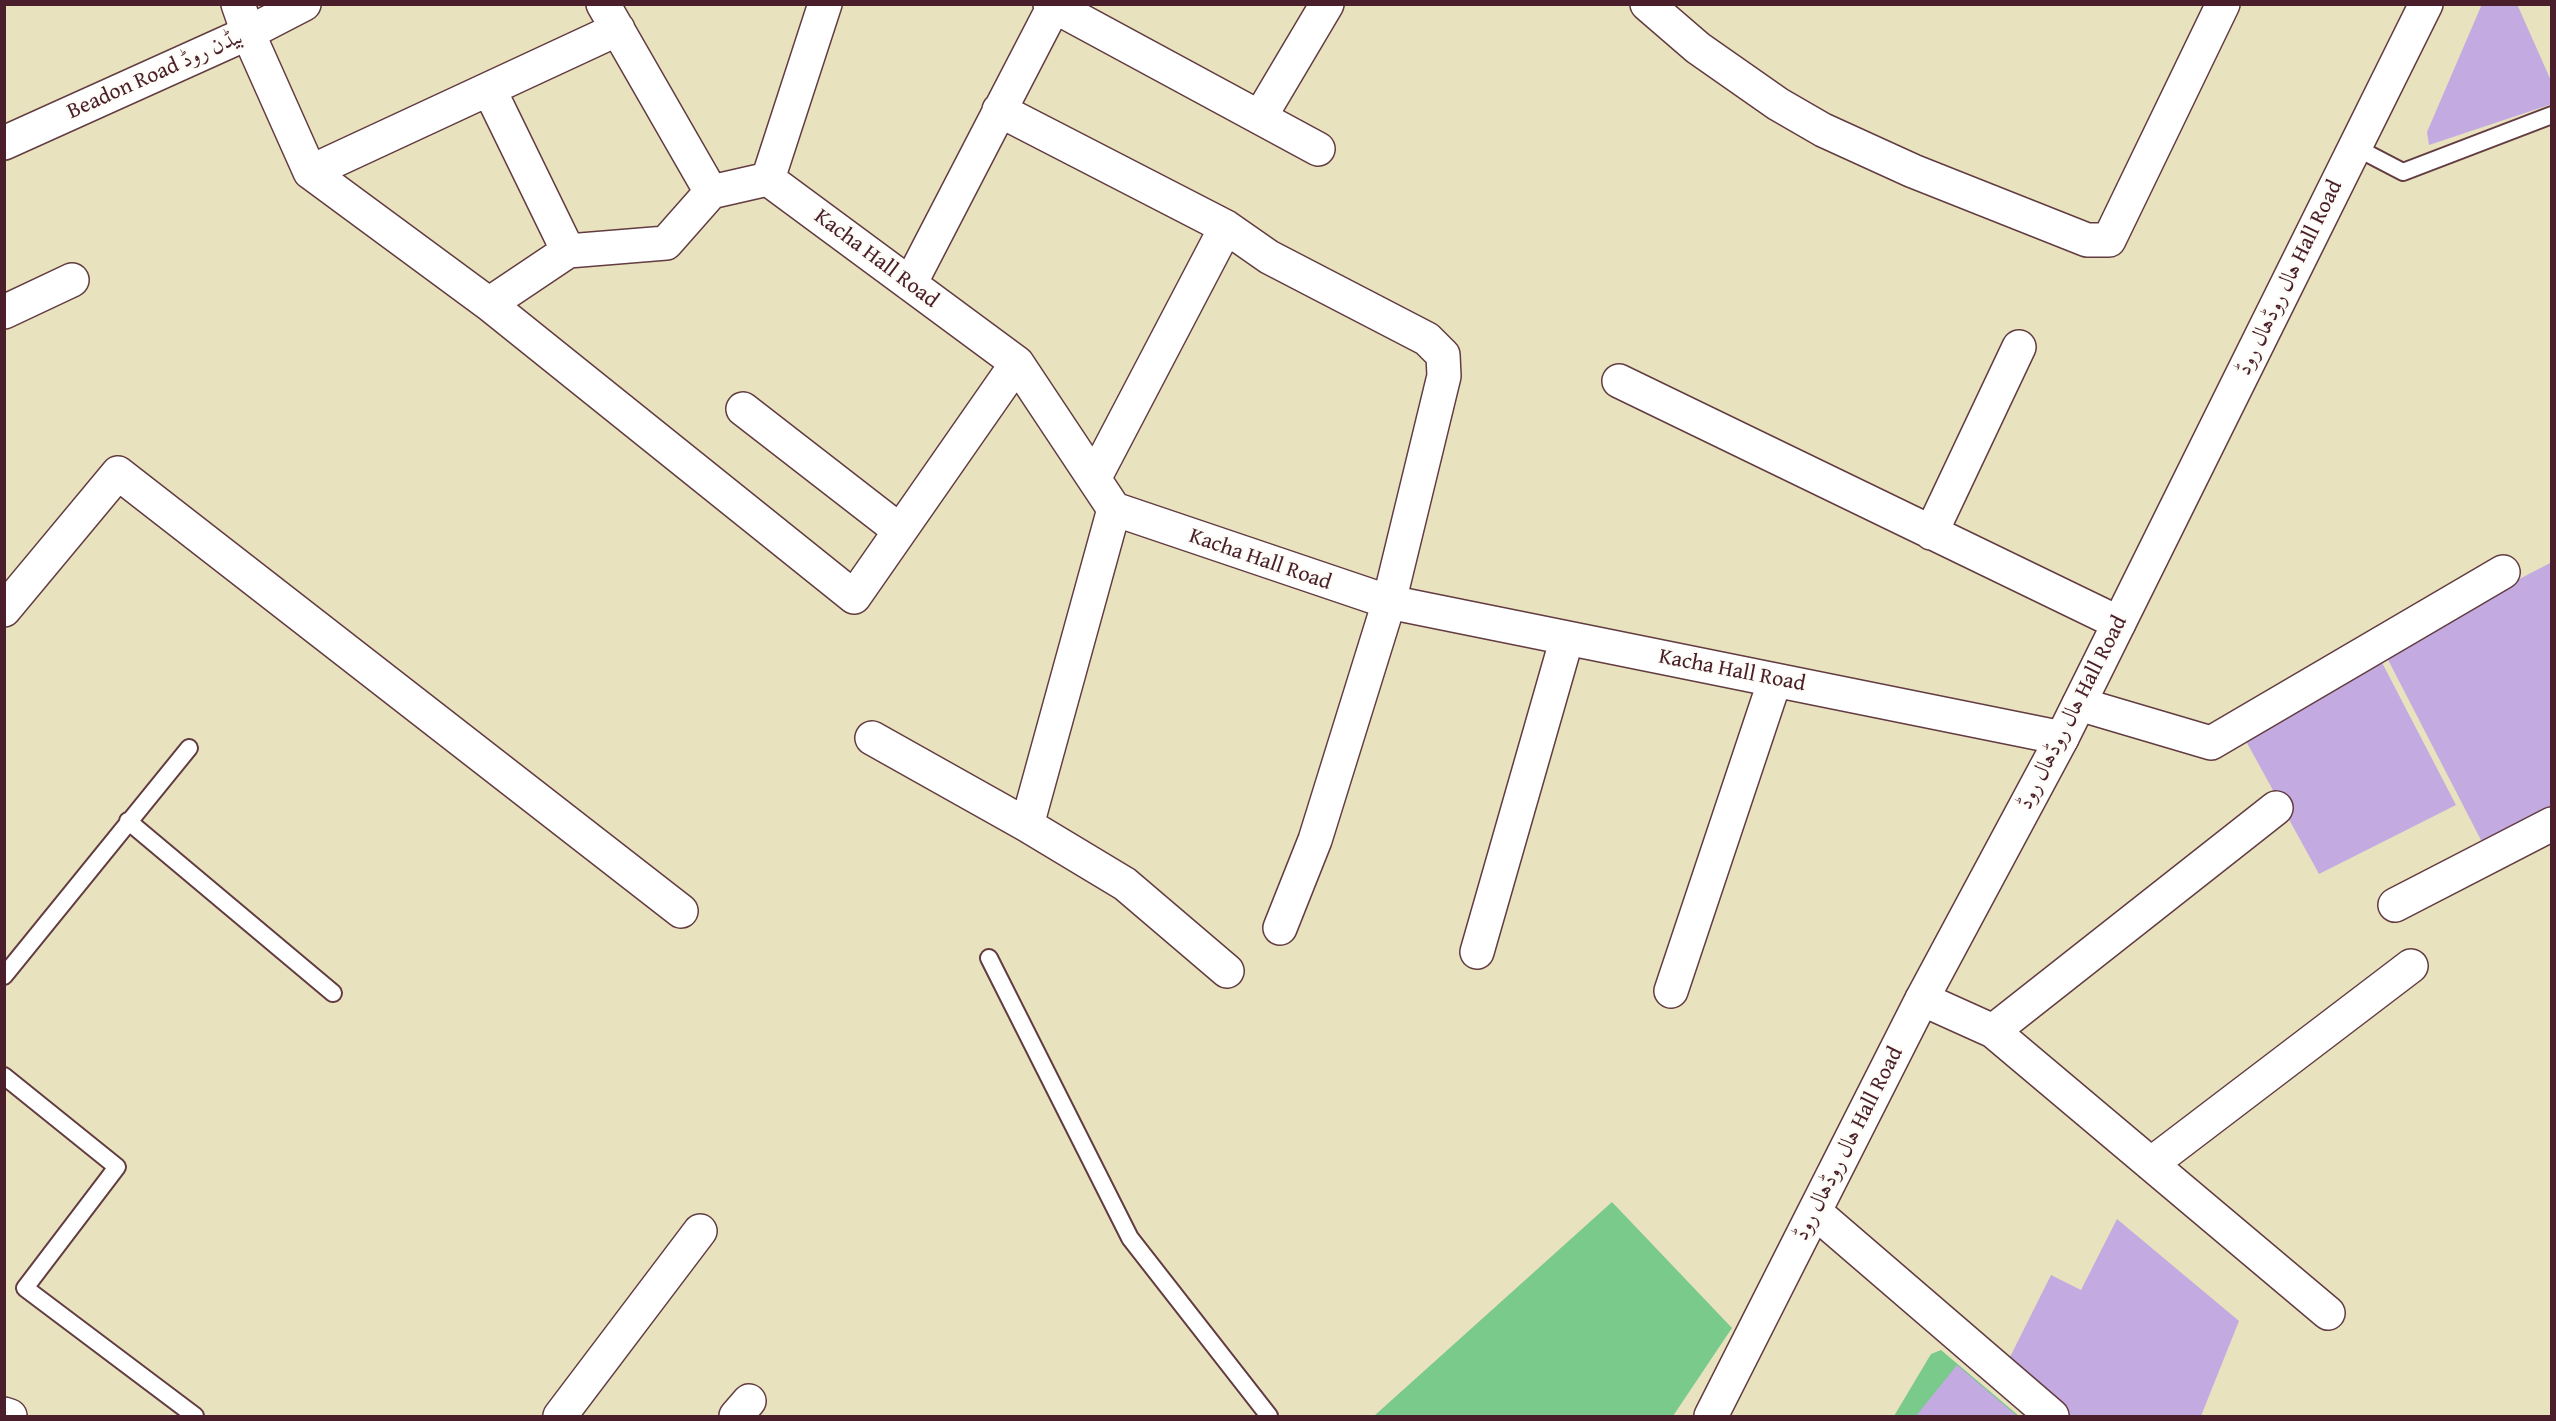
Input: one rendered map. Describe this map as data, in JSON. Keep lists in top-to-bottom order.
{
  "streets": {
    "street": ["Beadon Road بیڈن روڈ", "Kacha Hall Road", "ہال روڈہال روڈ Hall Road"]
  },
  "crossings": [
    ["Kacha Hall Road", "ہال روڈہال روڈ Hall Road"]
  ]
}
